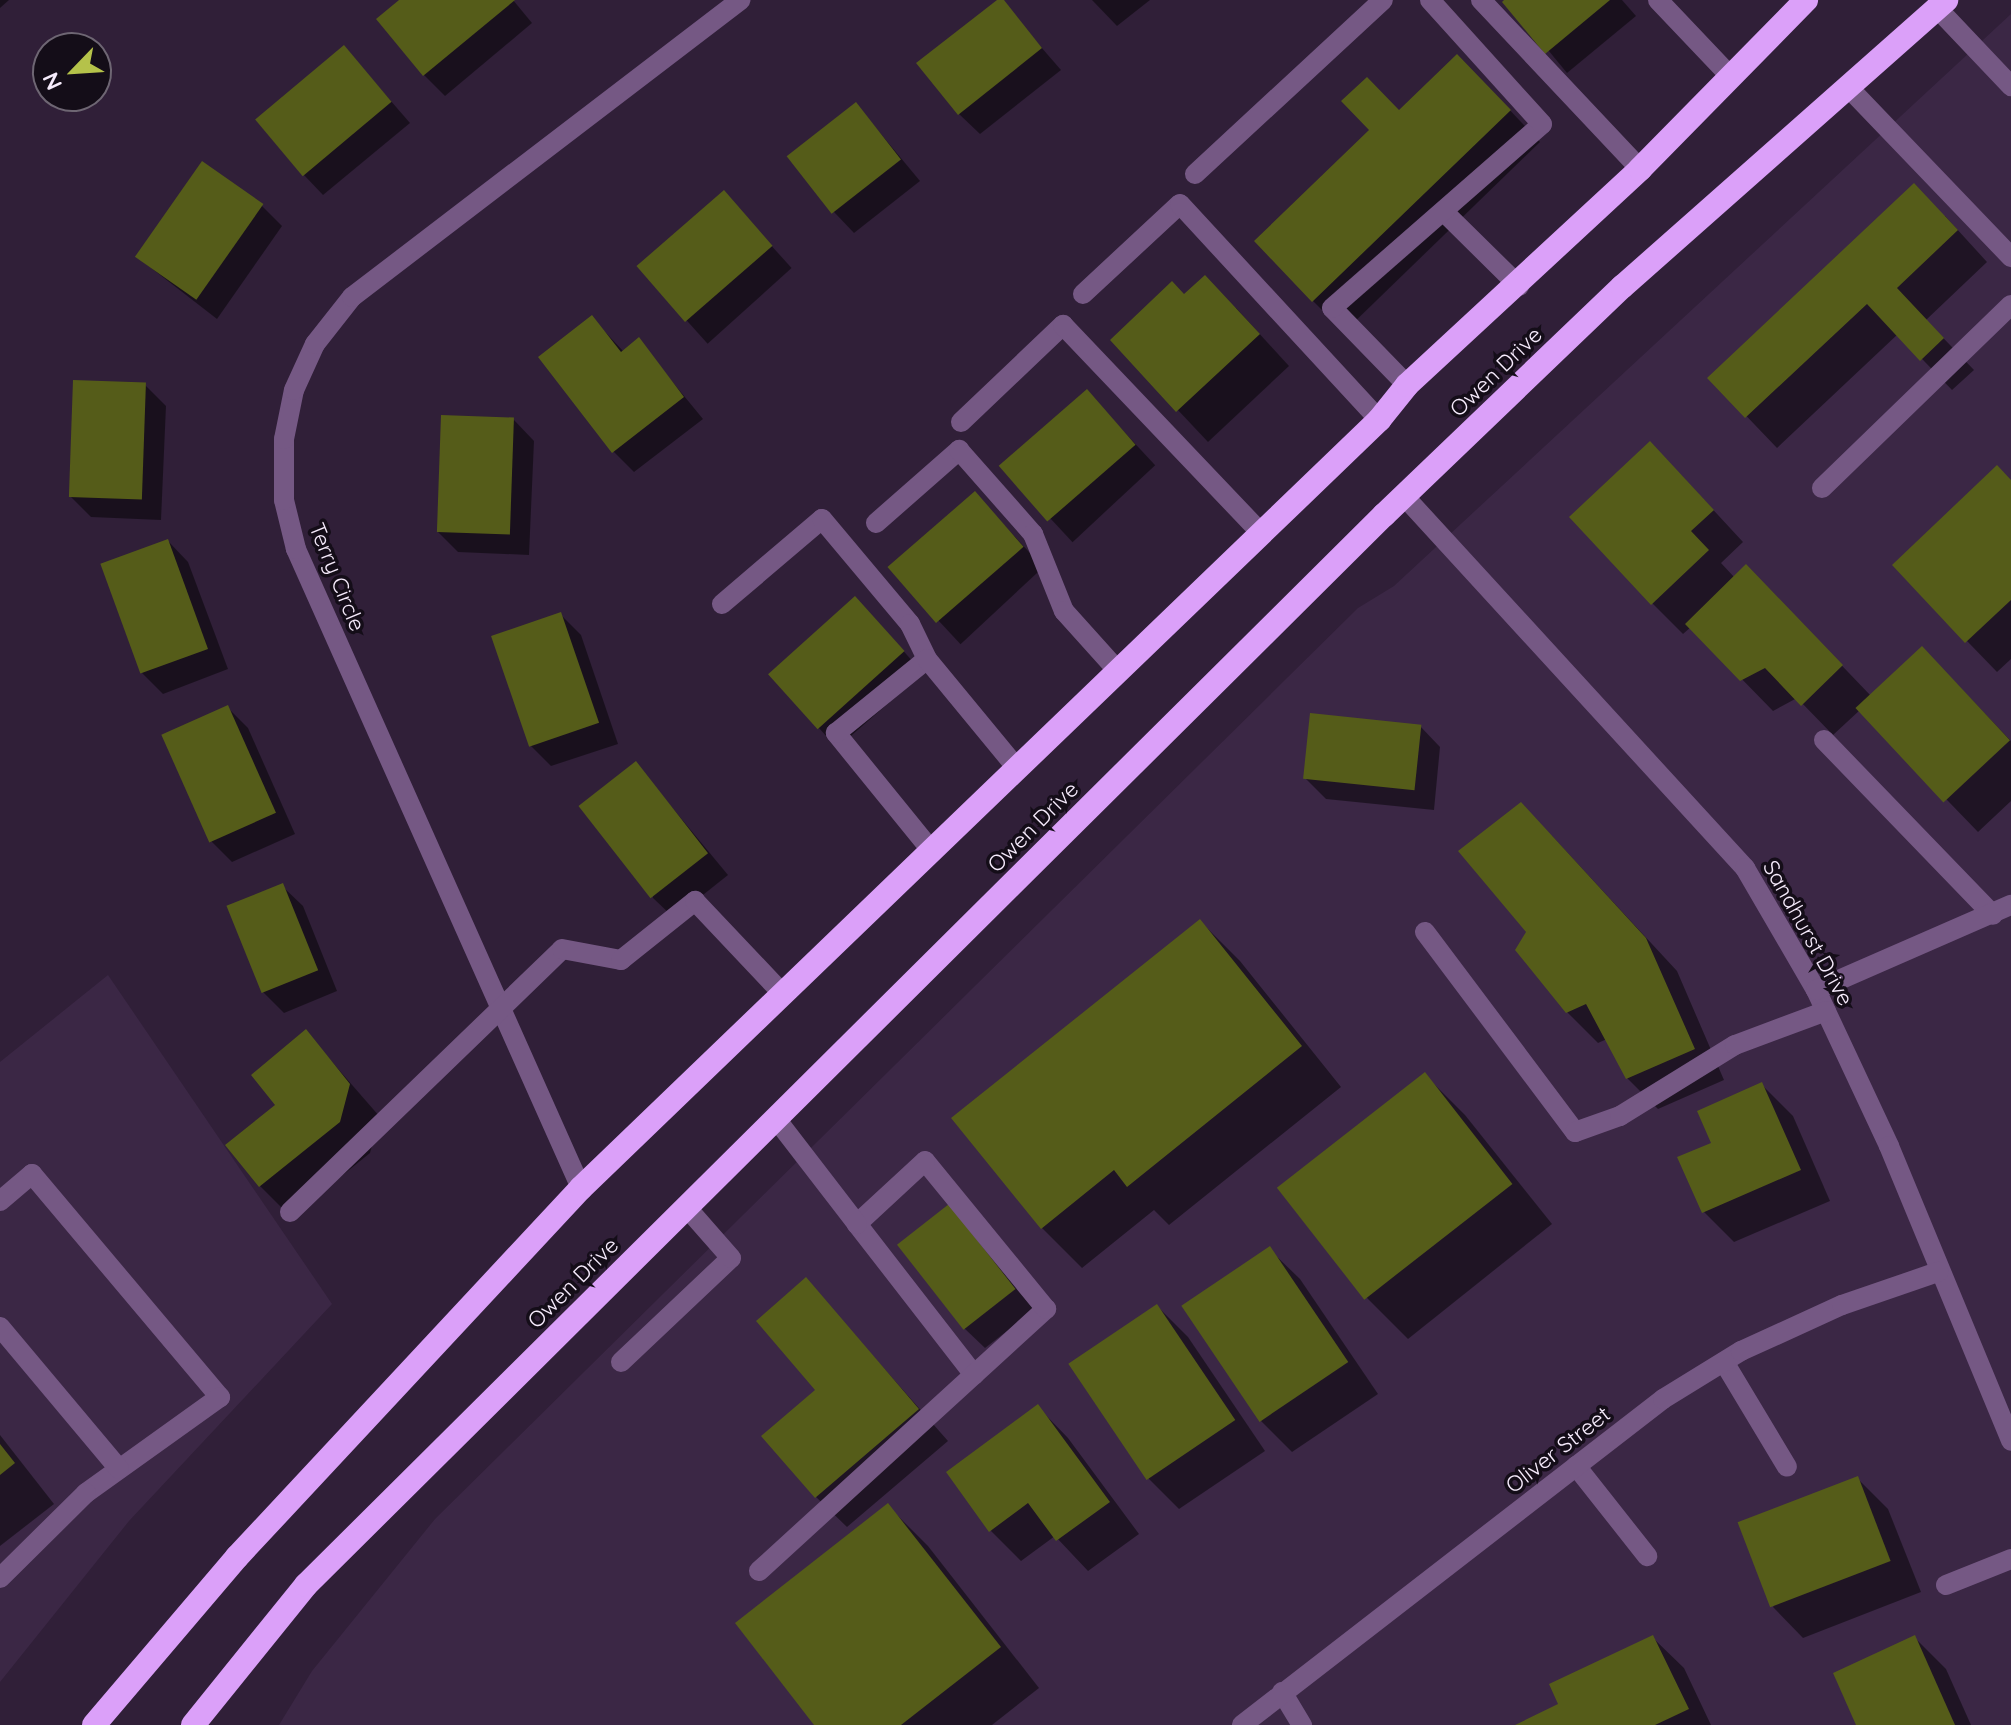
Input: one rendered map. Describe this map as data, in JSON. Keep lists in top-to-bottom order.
{
  "streets": {
    "highway": ["Owen Drive"],
    "street": ["Terry Circle", "Sandhurst Drive", "Oliver Street"]
  },
  "crossings": [
    ["Owen Drive", "Sandhurst Drive"],
    ["Sandhurst Drive", "Oliver Street"]
  ],
  "north": "bottom left"
}
